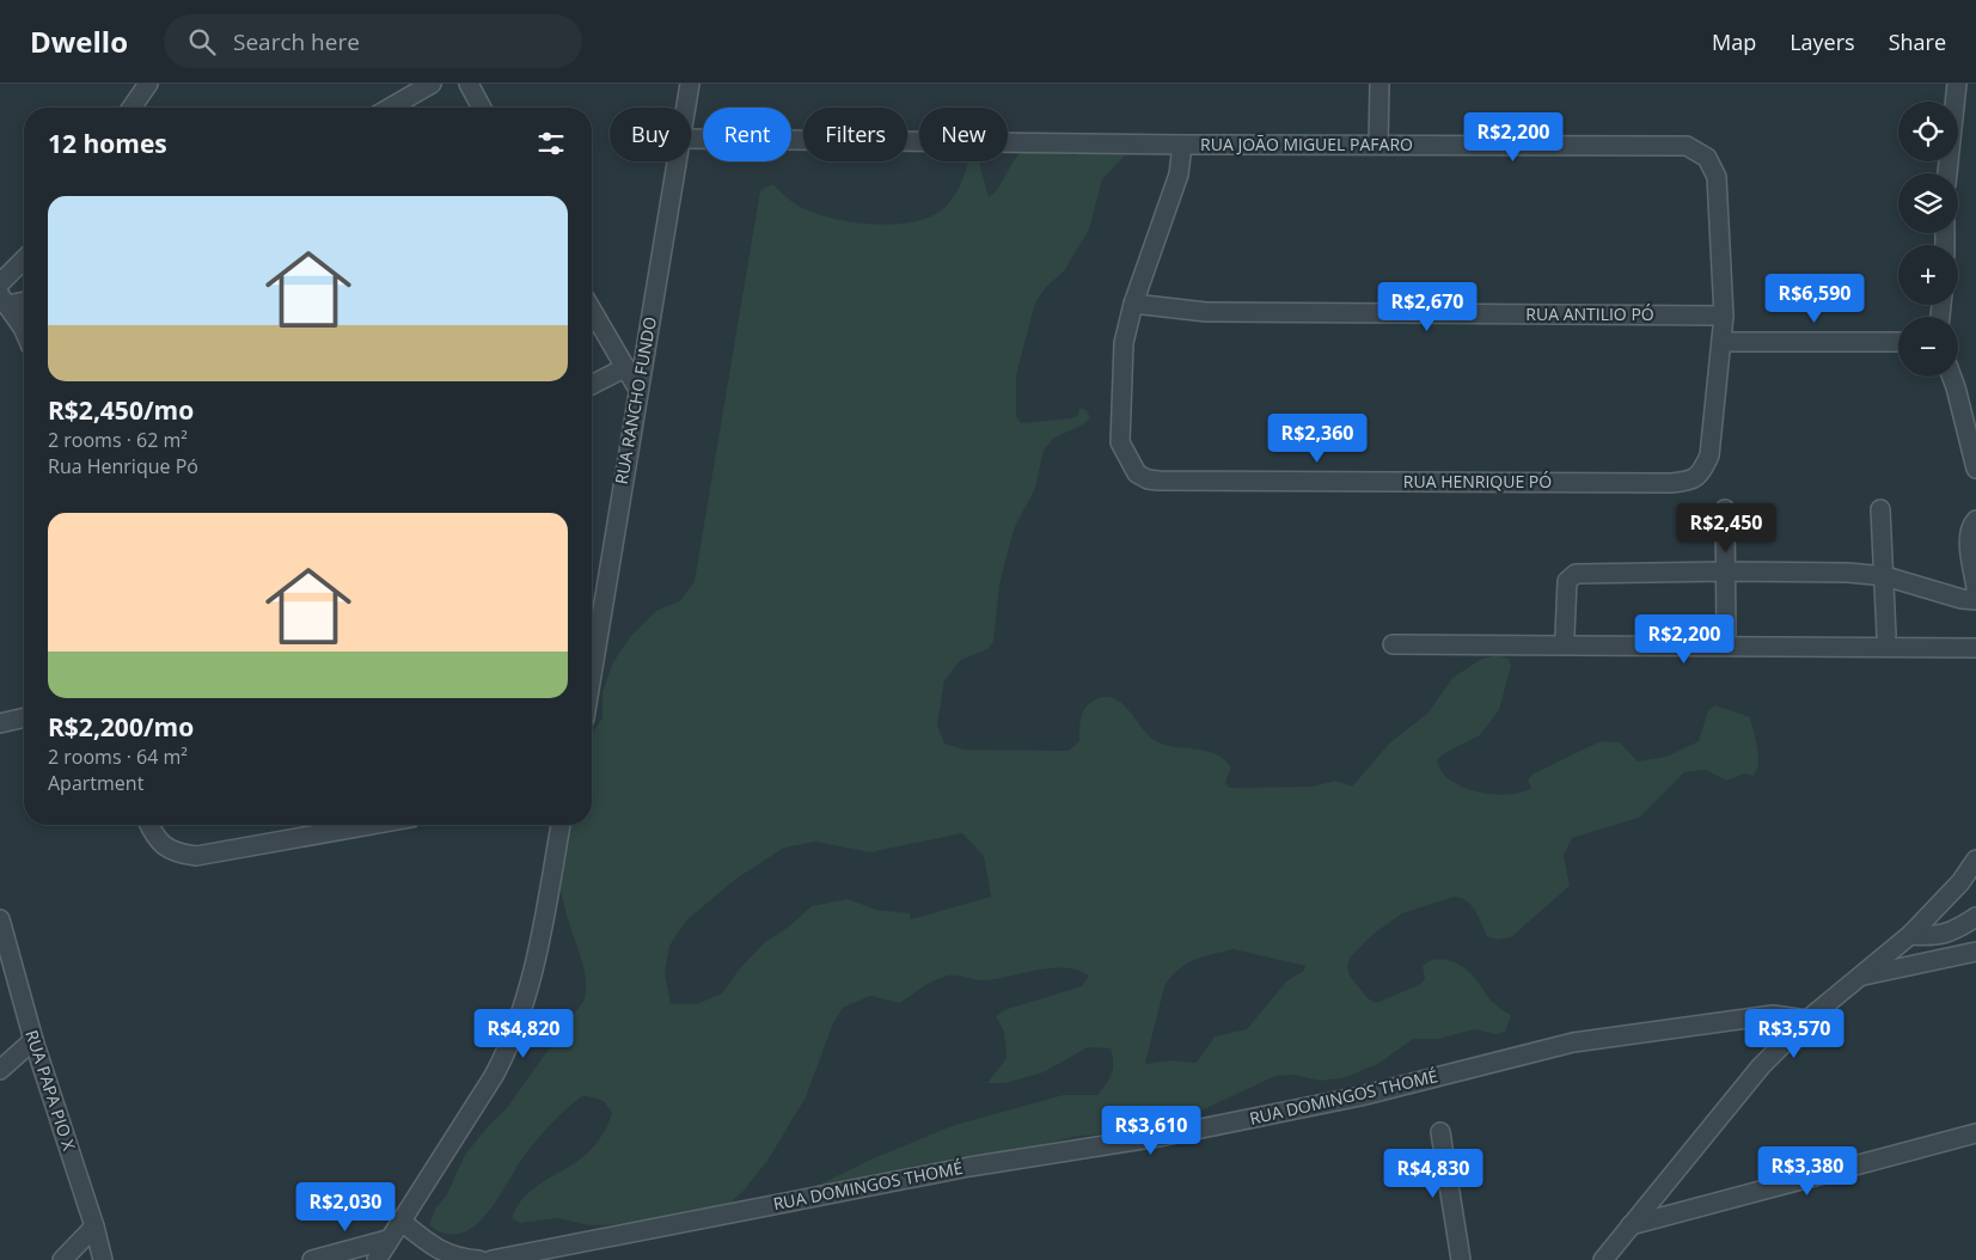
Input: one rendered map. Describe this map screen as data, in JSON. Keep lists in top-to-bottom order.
{
  "streets": {
    "street": [
      "RUA JOÃO MIGUEL PAFARO",
      "RUA ANTILIO PÓ",
      "RUA RANCHO FUNDO",
      "RUA HENRIQUE PÓ",
      "RUA PAPA PIO X",
      "RUA DOMINGOS THOMÉ"
    ]
  },
  "crossings": [
    ["RUA JOÃO MIGUEL PAFARO", "RUA ANTILIO PÓ"],
    ["RUA JOÃO MIGUEL PAFARO", "RUA HENRIQUE PÓ"],
    ["RUA ANTILIO PÓ", "RUA HENRIQUE PÓ"]
  ],
  "page": {
    "header": "Dwello",
    "search": "Search here",
    "nav": ["Map", "Layers", "Share"],
    "map_buttons": ["+", "−"],
    "chip": [
      "Buy",
      "Rent",
      "Filters",
      "New"
    ],
    "heading": "12 homes",
    "price": [
      "R$2,200",
      "R$6,590",
      "R$2,670",
      "R$2,360",
      "R$2,450",
      "R$2,200",
      "R$4,820",
      "R$3,570",
      "R$3,610",
      "R$3,380",
      "R$4,830",
      "R$2,030"
    ],
    "list": [
      {
        "name": "R$2,450/mo",
        "note": "2 rooms · 62 m² · Rua Henrique Pó"
      },
      {
        "name": "R$2,200/mo",
        "note": "2 rooms · 64 m² · Apartment"
      }
    ]
  }
}
